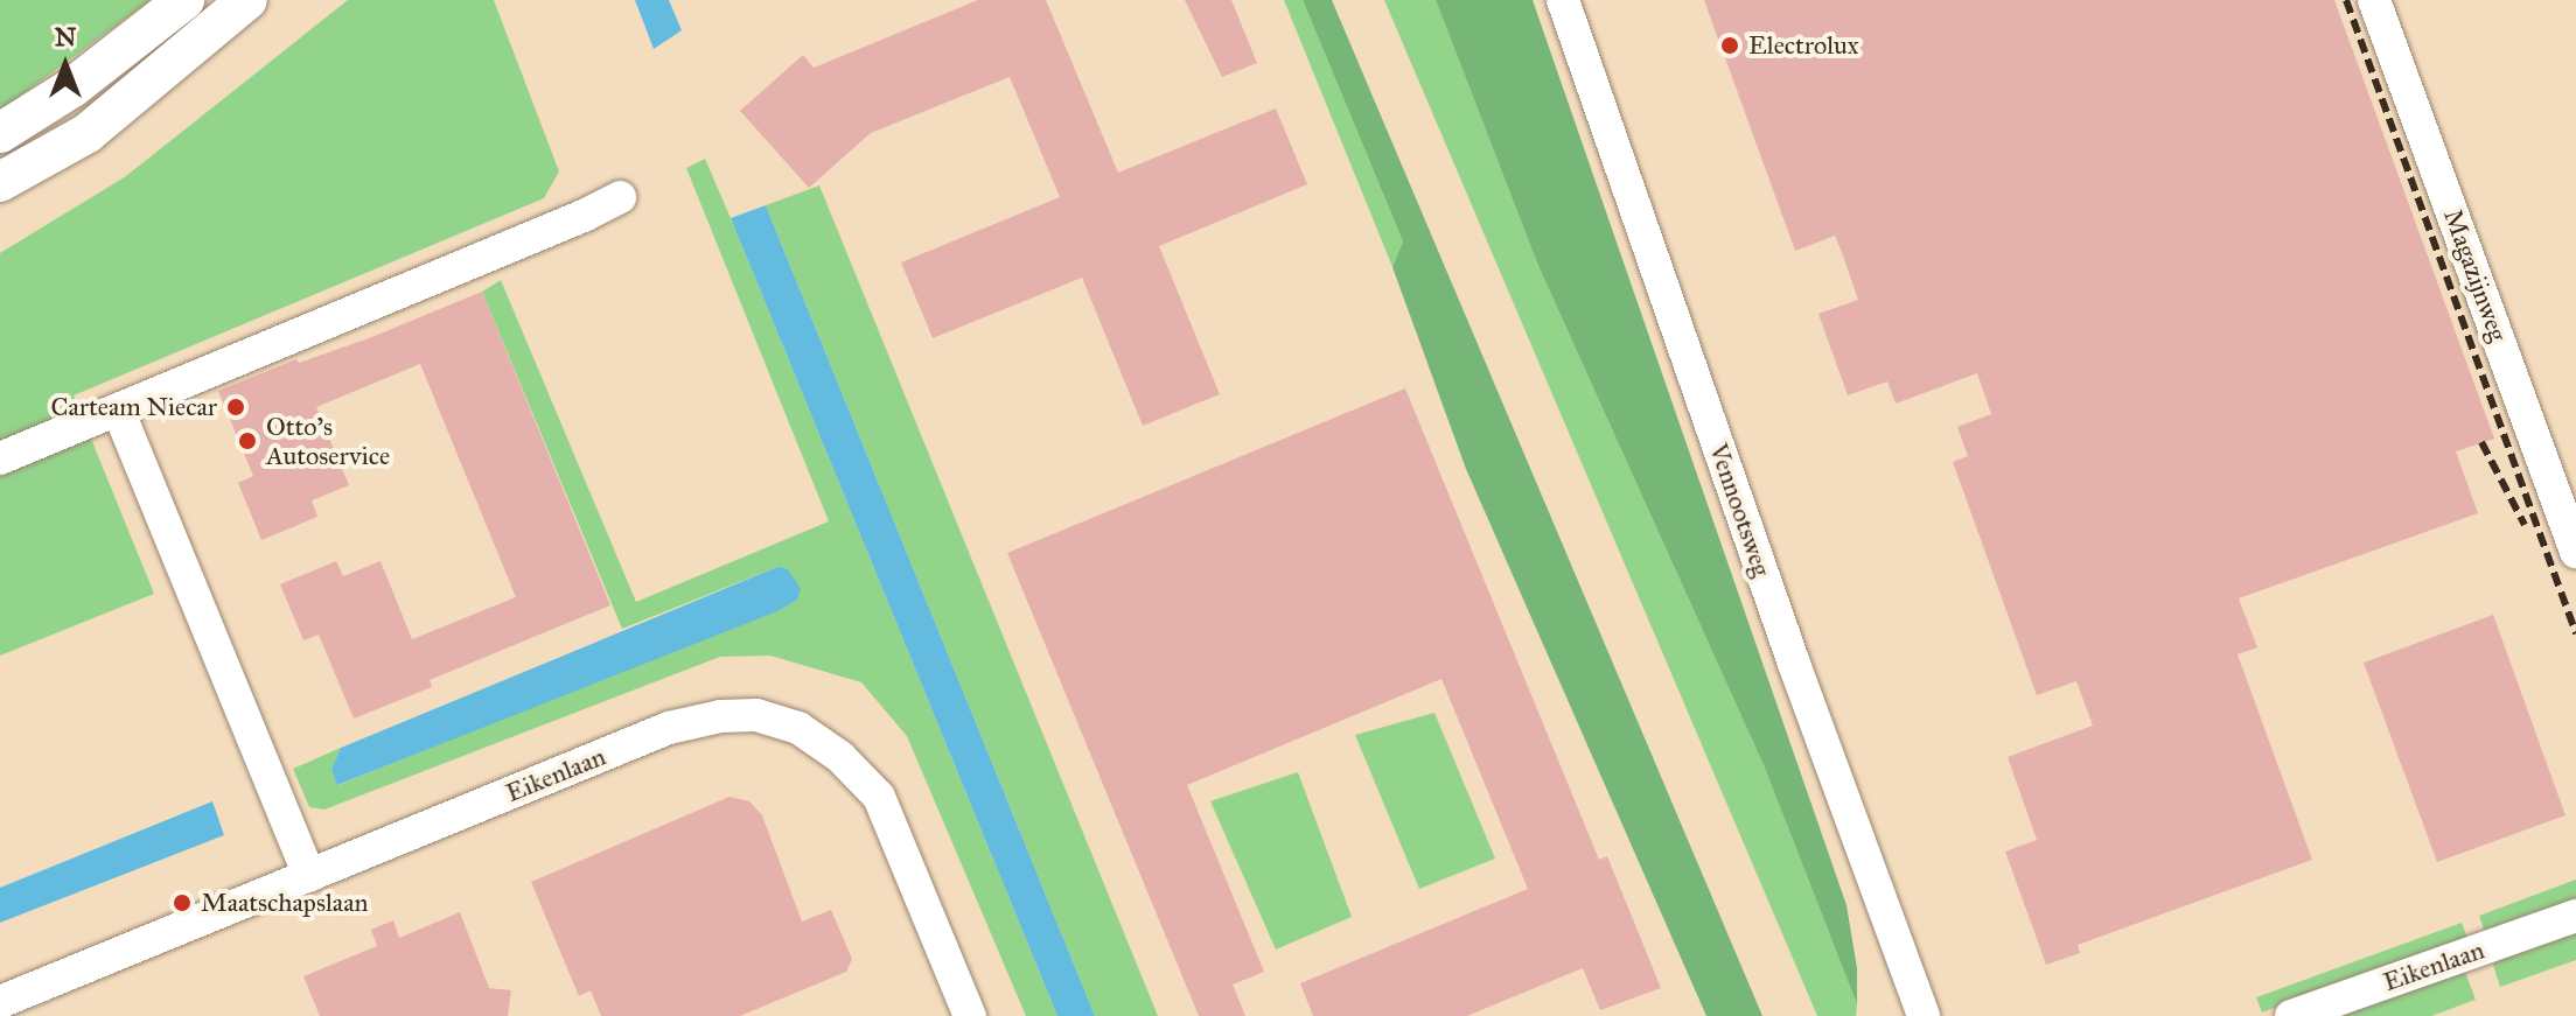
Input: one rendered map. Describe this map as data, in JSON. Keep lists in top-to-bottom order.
{
  "streets": {
    "street": ["Magazijnweg", "Vennootsweg", "Eikenlaan"]
  },
  "places": [
    "Electrolux",
    "Carteam Niecar",
    "Otto's Autoservice",
    "Maatschapslaan"
  ],
  "north": "top"
}
